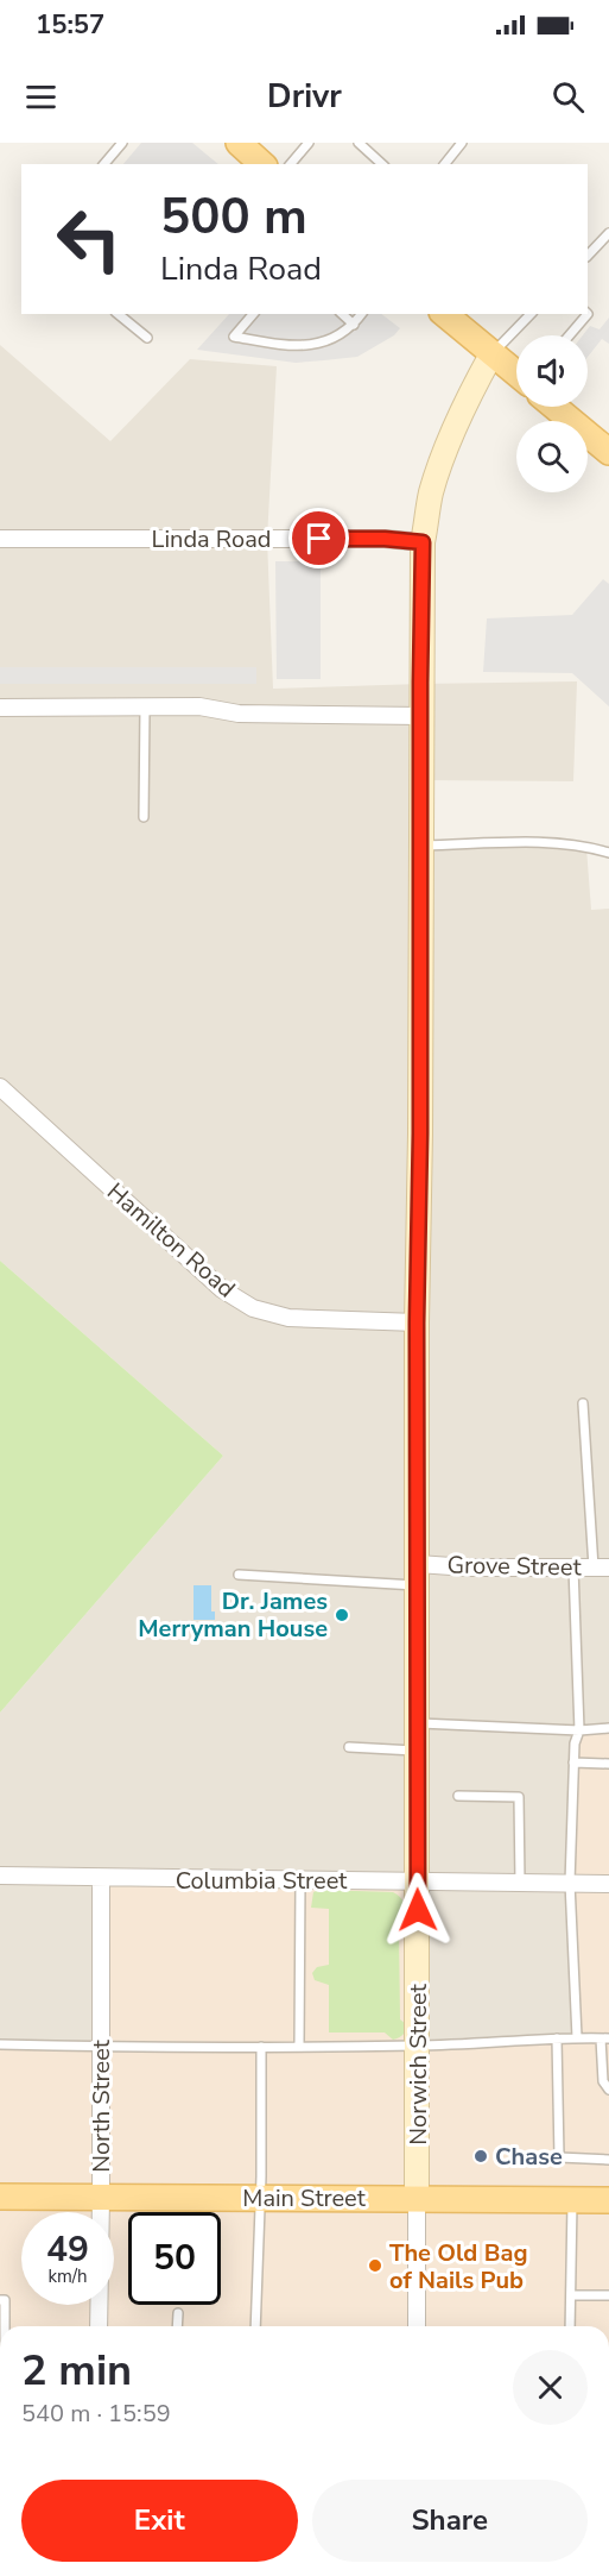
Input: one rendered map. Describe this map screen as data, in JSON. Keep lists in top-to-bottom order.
{
  "streets": {
    "main road": ["Norwich Street", "Main Street"],
    "street": [
      "Linda Road",
      "Hamilton Road",
      "Grove Street",
      "Columbia Street",
      "North Street"
    ]
  },
  "crossings": [
    ["Linda Road", "Norwich Street"],
    ["Hamilton Road", "Norwich Street"],
    ["Grove Street", "Norwich Street"],
    ["Columbia Street", "Norwich Street"],
    ["Columbia Street", "North Street"],
    ["Norwich Street", "Main Street"],
    ["North Street", "Main Street"]
  ],
  "places": ["Dr. James Merryman House", "Chase", "The Old Bag of Nails Pub"],
  "page": {
    "status": "15:57",
    "header": "Drivr",
    "turn": ["500 m", "Linda Road"],
    "speed": "49 km/h",
    "limit": "50",
    "heading": ["2 min", "540 m · 15:59"],
    "buttons": ["Exit", "Share"]
  }
}
